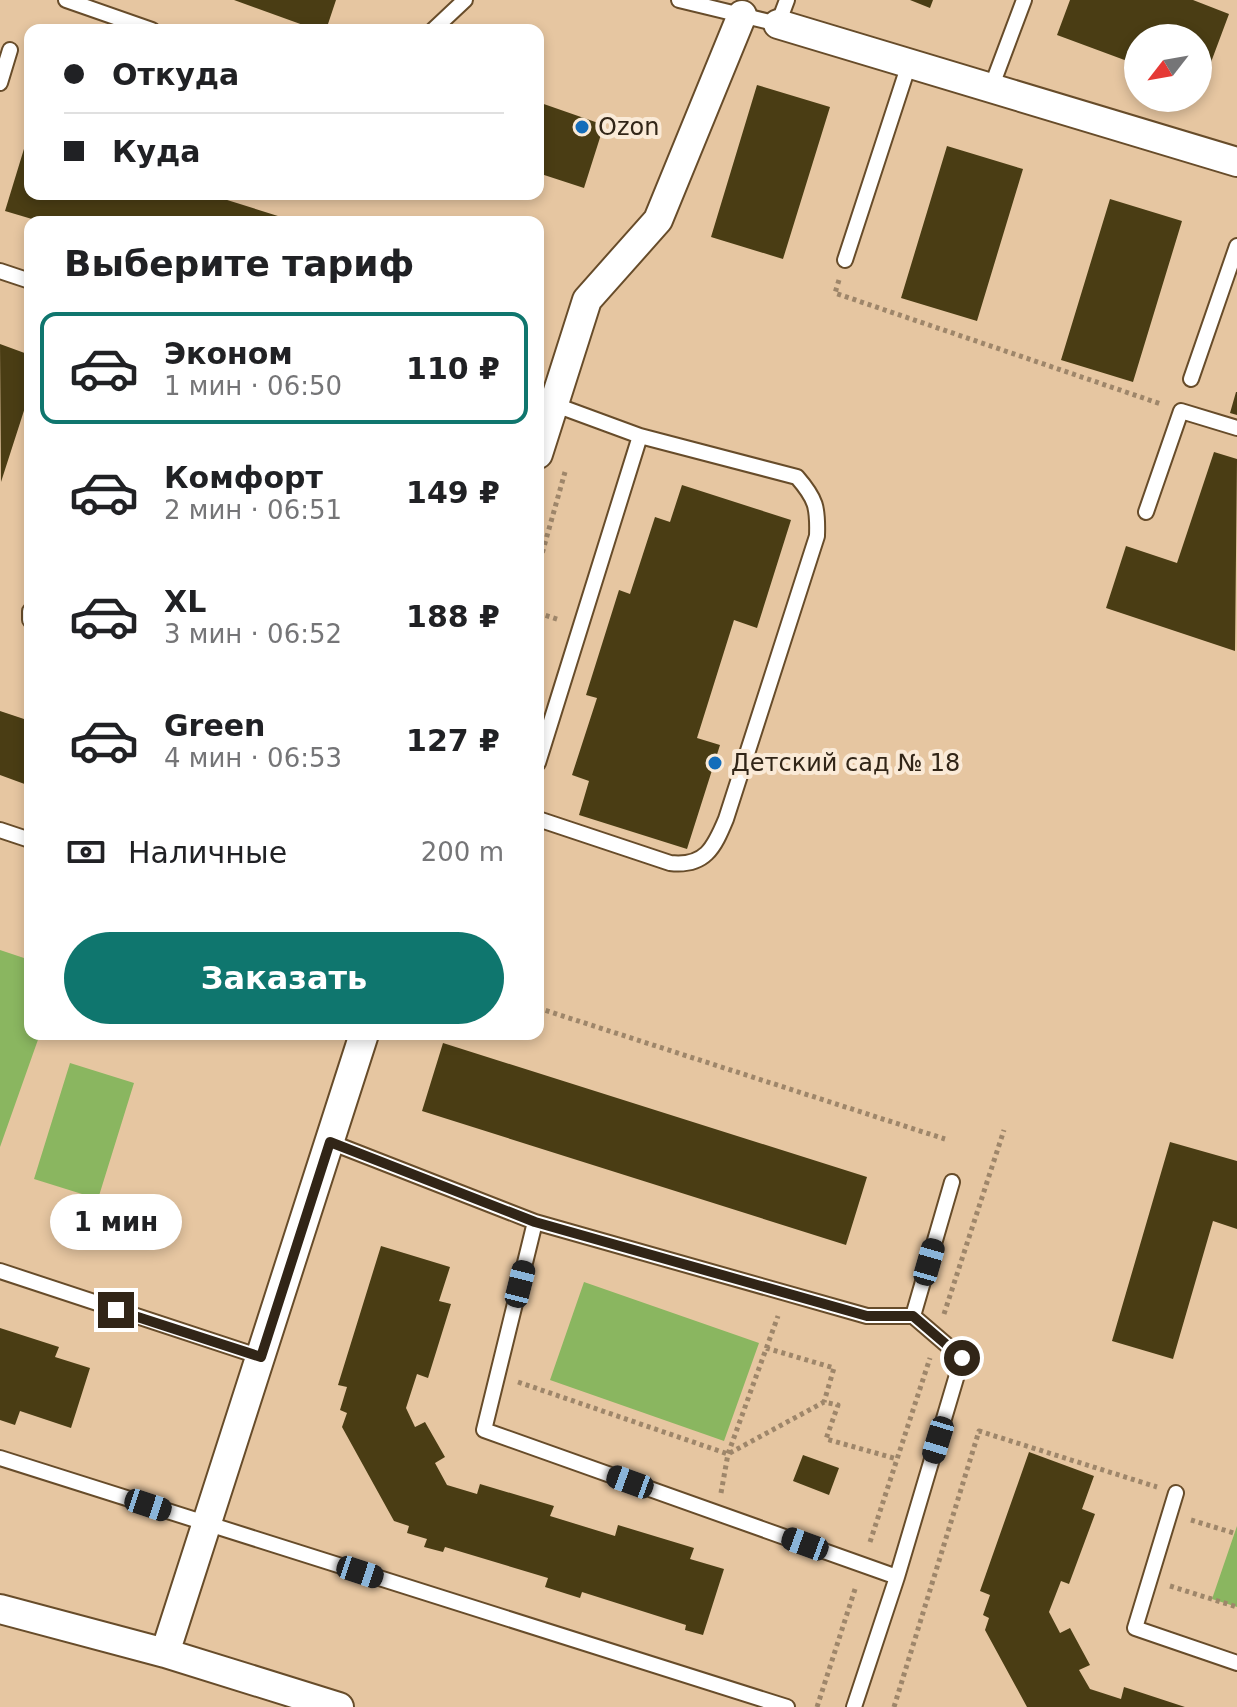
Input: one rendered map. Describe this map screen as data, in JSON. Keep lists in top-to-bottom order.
{
  "places": ["Ozon", "Детский сад № 18"],
  "north": "bottom left",
  "page": {
    "banner": ["Откуда", "Куда"],
    "heading": "Выберите тариф",
    "list": [
      {
        "name": "Эконом",
        "note": "1 мин · 06:50",
        "value": "110 ₽"
      },
      {
        "name": "Комфорт",
        "note": "2 мин · 06:51",
        "value": "149 ₽"
      },
      {
        "name": "XL",
        "note": "3 мин · 06:52",
        "value": "188 ₽"
      },
      {
        "name": "Green",
        "note": "4 мин · 06:53",
        "value": "127 ₽"
      }
    ],
    "pay": ["Наличные", "200 m"],
    "buttons": "Заказать",
    "bubble": "1 мин"
  }
}
